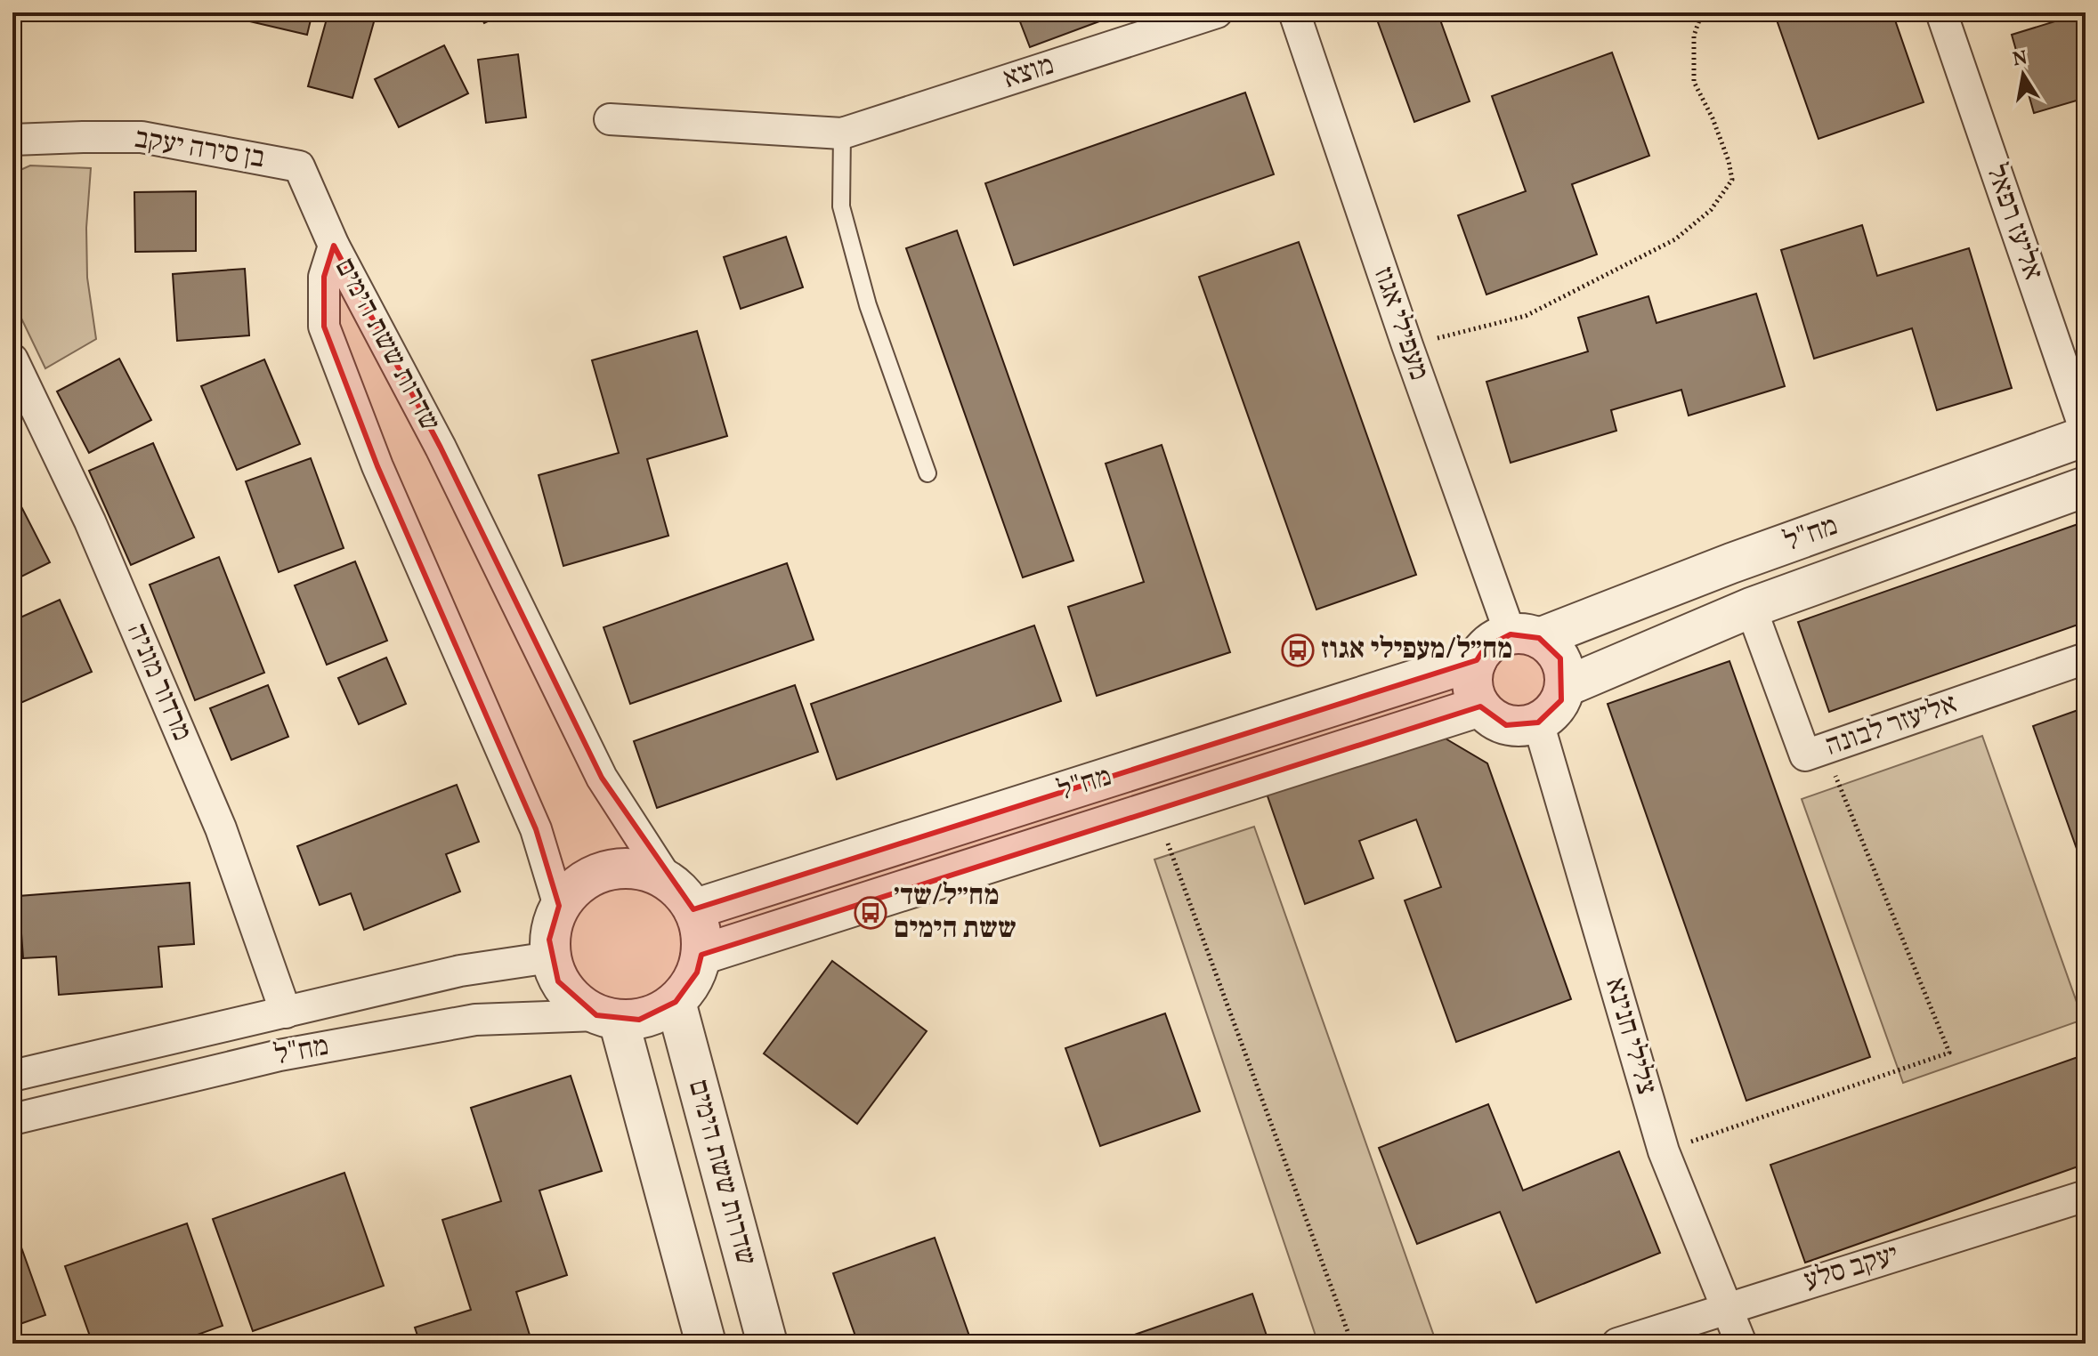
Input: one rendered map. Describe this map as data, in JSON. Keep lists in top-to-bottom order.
{
  "streets": {
    "street": [
      "מוצא",
      "בן סירה יעקב",
      "אליעז רפאל",
      "מעפילי אגוז",
      "שדרות ששת הימים",
      "מח\"ל",
      "מרדור מוניה",
      "אליעזר לבונה",
      "צלילי חנינא",
      "יעקב סלע"
    ]
  },
  "crossings": [
    ["בן סירה יעקב", "שדרות ששת הימים"],
    ["אליעז רפאל", "מח\"ל"],
    ["מעפילי אגוז", "מח\"ל"],
    ["מעפילי אגוז", "צלילי חנינא"],
    ["שדרות ששת הימים", "מח\"ל"],
    ["מח\"ל", "מרדור מוניה"],
    ["מח\"ל", "אליעזר לבונה"],
    ["מח\"ל", "צלילי חנינא"],
    ["צלילי חנינא", "יעקב סלע"]
  ],
  "places": {
    "bus stop": ["מח״ל/מעפילי אגוז", "מח״ל/שד׳ ששת הימים"]
  },
  "north": "top"
}
